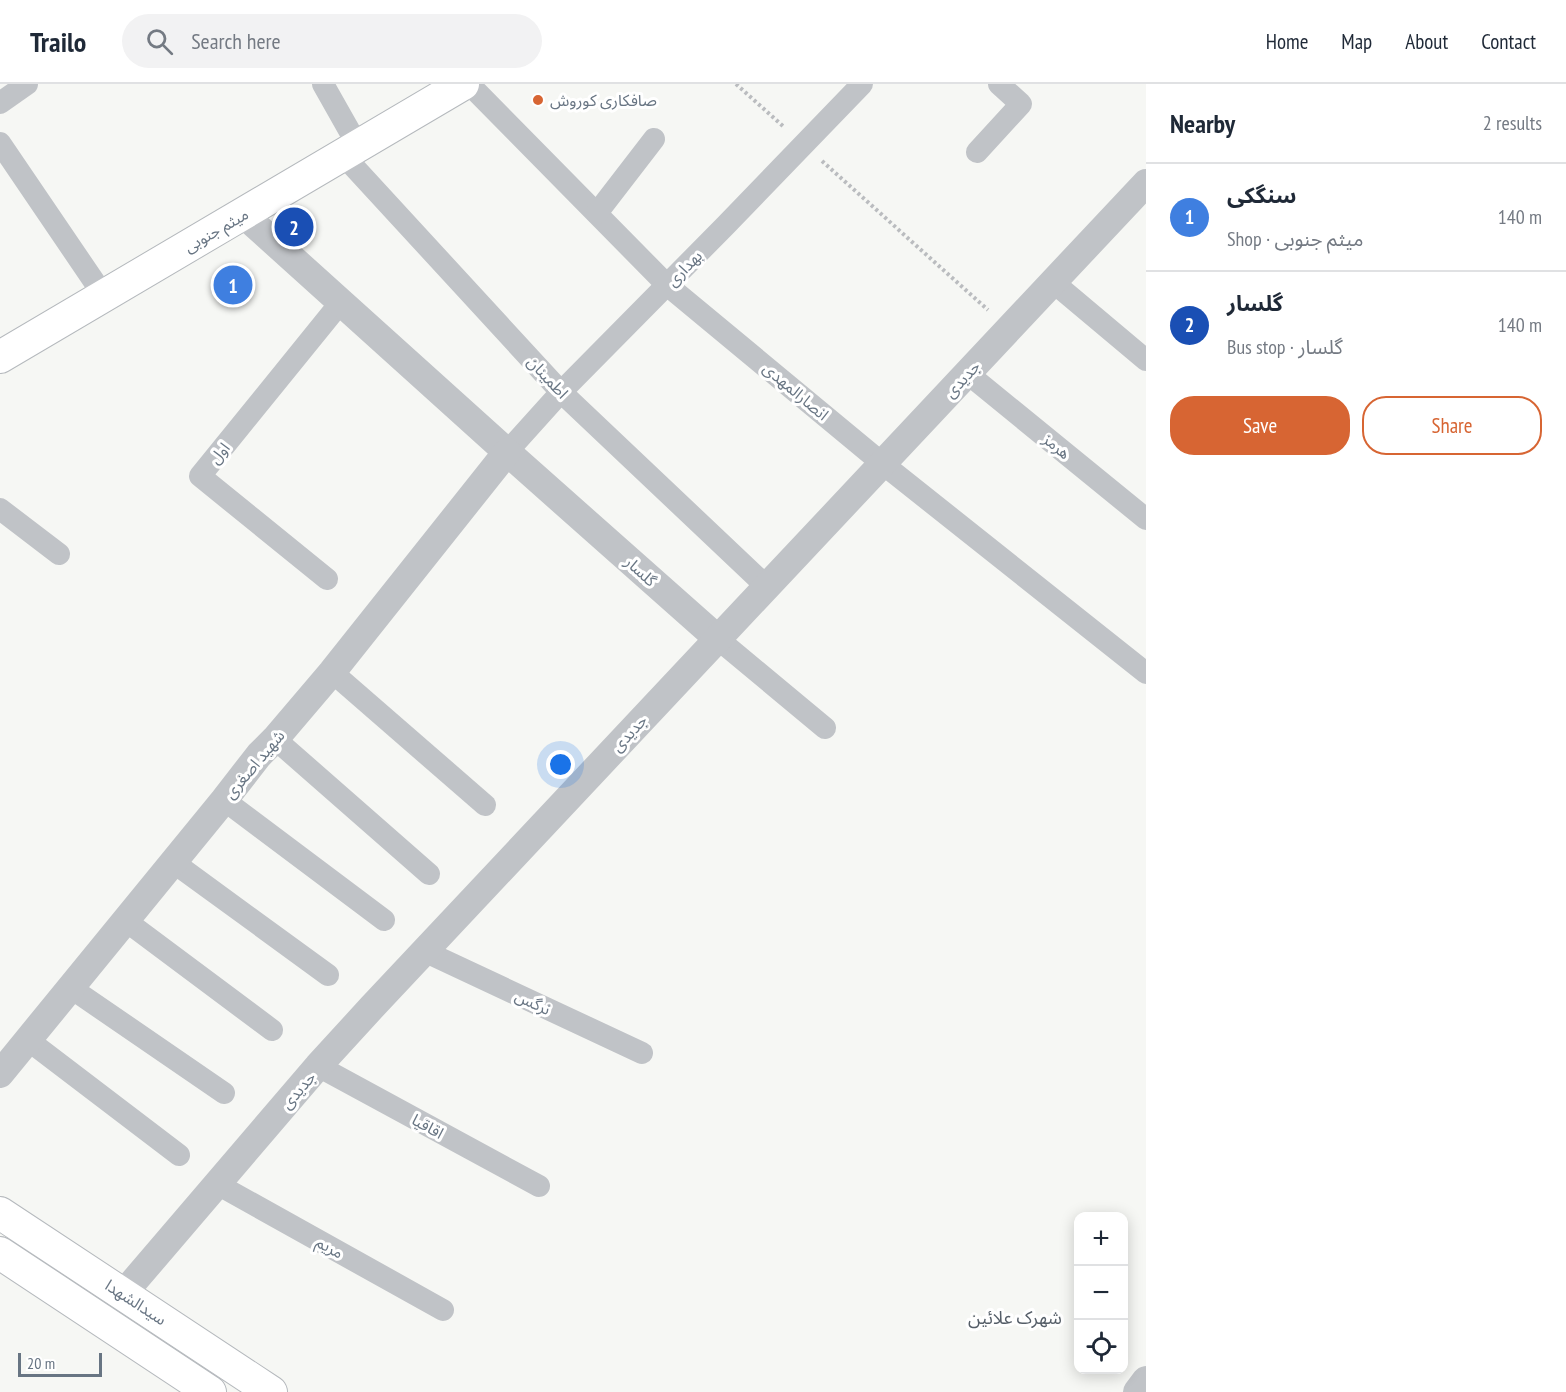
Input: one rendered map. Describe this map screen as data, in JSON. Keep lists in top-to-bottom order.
{
  "streets": {
    "main road": ["میثم جنوبی", "سیدالشهدا"],
    "street": [
      "بهداری",
      "اطمینان",
      "جدیدی",
      "انصارالمهدی",
      "هرمز",
      "اول",
      "گلسار",
      "شهید اصغری",
      "نرگس",
      "اقاقیا",
      "مریم"
    ]
  },
  "crossings": [
    ["میثم جنوبی", "اطمینان"],
    ["میثم جنوبی", "گلسار"],
    ["بهداری", "اطمینان"],
    ["بهداری", "انصارالمهدی"],
    ["بهداری", "گلسار"],
    ["بهداری", "شهید اصغری"],
    ["اطمینان", "جدیدی"],
    ["جدیدی", "انصارالمهدی"],
    ["جدیدی", "هرمز"],
    ["جدیدی", "گلسار"],
    ["جدیدی", "نرگس"],
    ["جدیدی", "اقاقیا"],
    ["جدیدی", "مریم"],
    ["جدیدی", "سیدالشهدا"],
    ["اول", "گلسار"],
    ["گلسار", "شهید اصغری"]
  ],
  "districts": ["شهرک علائین"],
  "places": ["صافکاری کوروش"],
  "scale_bar": "20 m",
  "page": {
    "header": "Trailo",
    "search": "Search here",
    "nav": [
      "Home",
      "Map",
      "About",
      "Contact"
    ],
    "heading": ["Nearby", "2 results"],
    "list": [
      {
        "mark": "1",
        "name": "سنگکی",
        "note": "Shop · میثم جنوبی",
        "value": "140 m"
      },
      {
        "mark": "2",
        "name": "گلسار",
        "note": "Bus stop · گلسار",
        "value": "140 m"
      }
    ],
    "pins": ["2", "1"],
    "buttons": ["Save", "Share"],
    "map_buttons": ["+", "−"],
    "scale": "20 m"
  }
}
